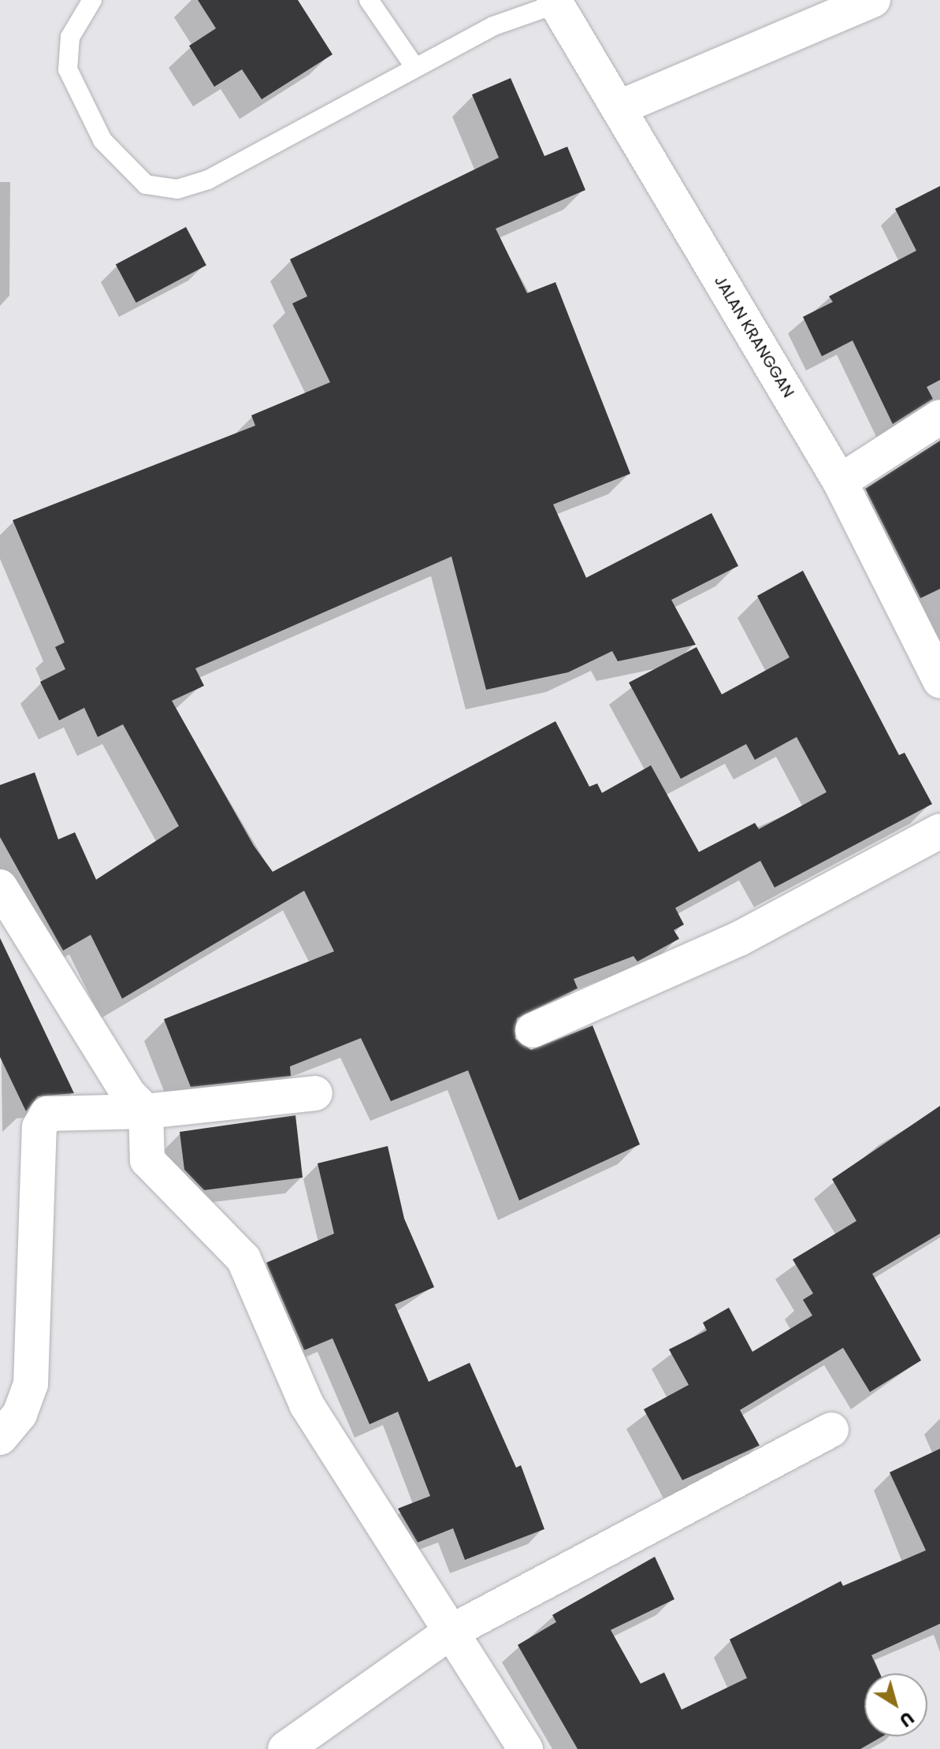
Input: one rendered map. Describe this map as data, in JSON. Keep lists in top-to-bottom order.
{
  "streets": {
    "street": ["JALAN KRANGGAN"]
  },
  "north": "bottom right"
}
